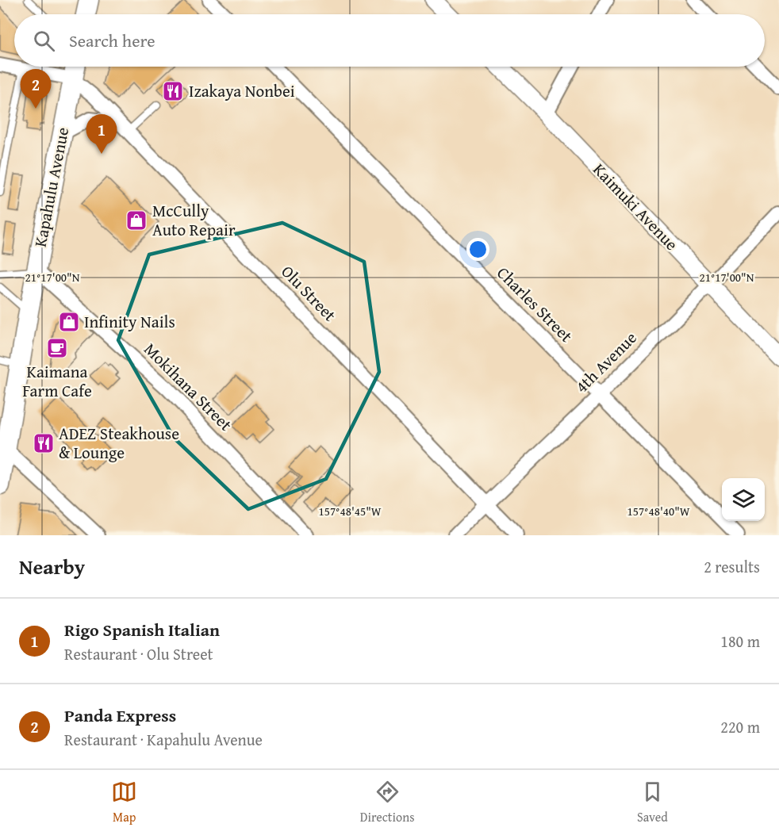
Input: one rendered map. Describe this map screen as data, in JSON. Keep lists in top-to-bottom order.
{
  "streets": {
    "main road": ["Kapahulu Avenue"],
    "street": [
      "Kaimuki Avenue",
      "Olu Street",
      "Charles Street",
      "4th Avenue",
      "Mokihana Street"
    ]
  },
  "crossings": [
    ["Kapahulu Avenue", "Olu Street"],
    ["Kapahulu Avenue", "Mokihana Street"],
    ["Kaimuki Avenue", "4th Avenue"],
    ["Olu Street", "4th Avenue"],
    ["Charles Street", "4th Avenue"]
  ],
  "places": {
    "restaurant": ["Izakaya Nonbei", "ADEZ Steakhouse & Lounge"],
    "shop": ["McCully Auto Repair", "Infinity Nails"],
    "cafe": ["Kaimana Farm Cafe"]
  },
  "page": {
    "search": "Search here",
    "pins": ["2", "1"],
    "heading": ["Nearby", "2 results"],
    "list": [
      {
        "mark": "1",
        "name": "Rigo Spanish Italian",
        "note": "Restaurant · Olu Street",
        "value": "180 m"
      },
      {
        "mark": "2",
        "name": "Panda Express",
        "note": "Restaurant · Kapahulu Avenue",
        "value": "220 m"
      }
    ],
    "nav": ["Map", "Directions", "Saved"]
  },
  "coordinates": ["21°17'00\"N", "157°48'45\"W", "157°48'40\"W"]
}
